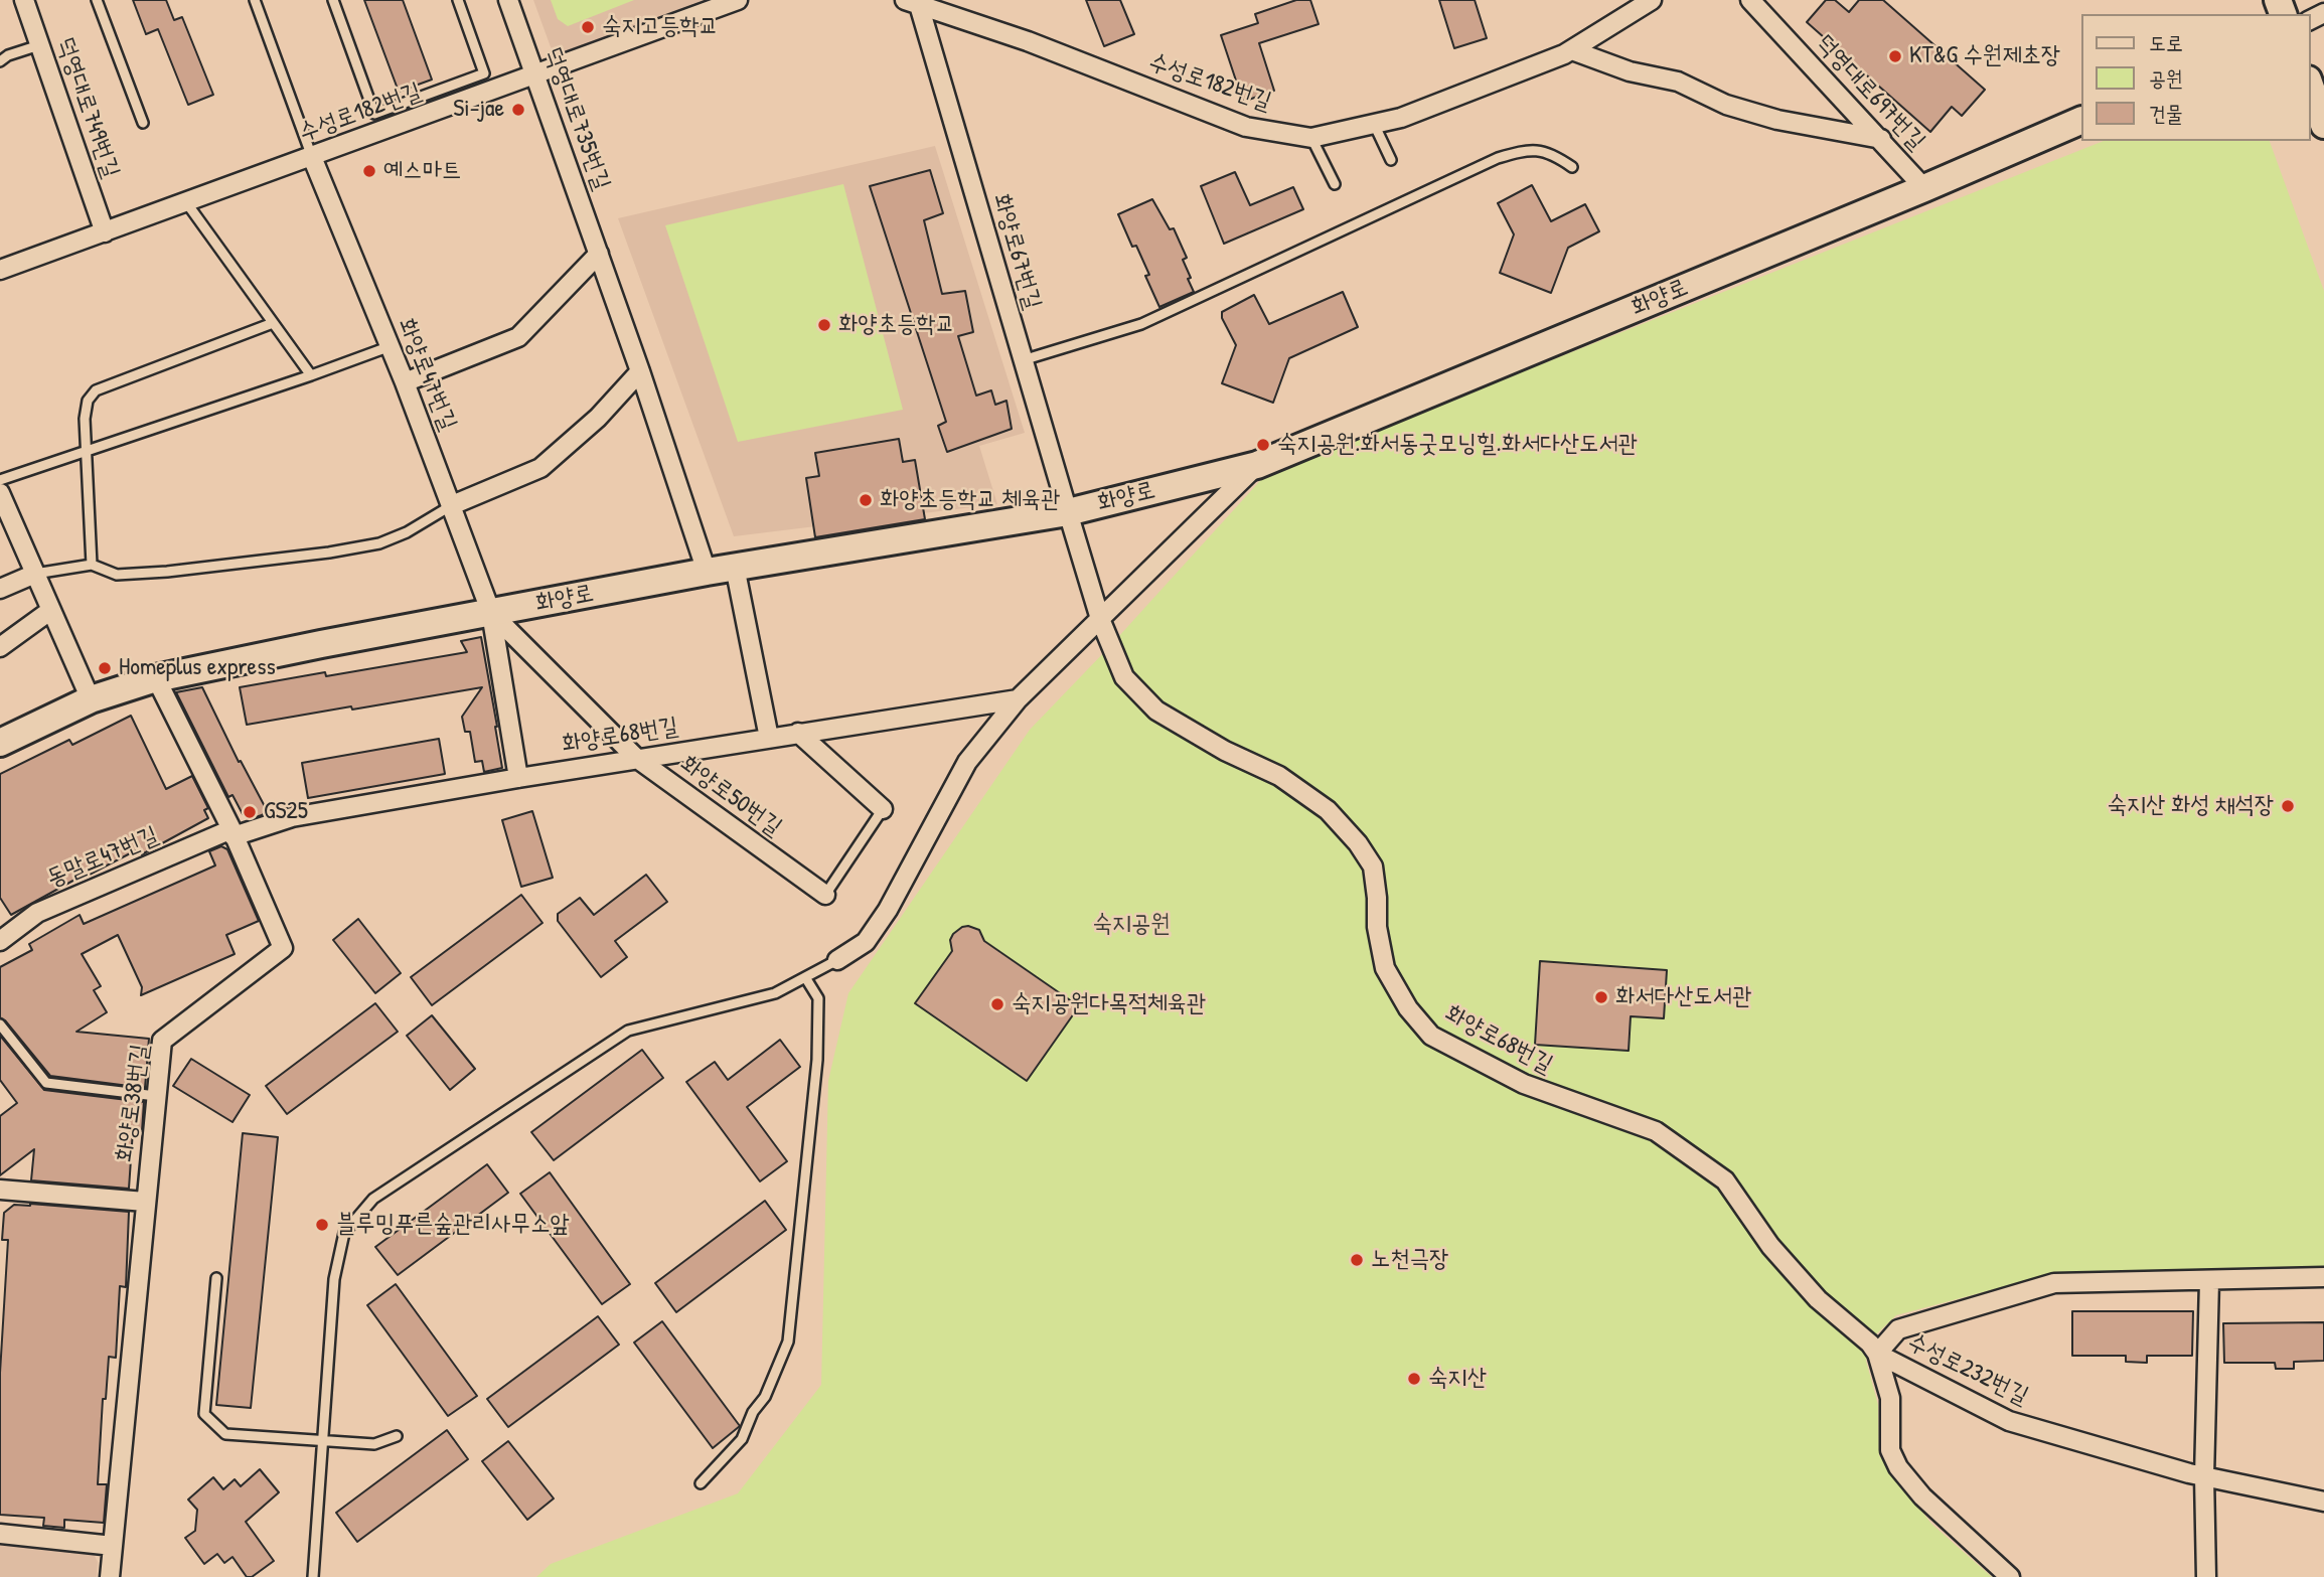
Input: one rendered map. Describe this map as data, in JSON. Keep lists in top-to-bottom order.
{
  "streets": {
    "street": [
      "수성로182번길",
      "덕영대로697번길",
      "덕영대로749번길",
      "덕영대로735번길",
      "화양로67번길",
      "화양로",
      "화양로47번길",
      "화양로68번길",
      "화양로50번길",
      "동말로47번길",
      "화양로38번길",
      "수성로232번길"
    ]
  },
  "crossings": [
    ["수성로182번길", "덕영대로749번길"],
    ["수성로182번길", "덕영대로735번길"],
    ["수성로182번길", "화양로67번길"],
    ["수성로182번길", "화양로47번길"],
    ["덕영대로697번길", "화양로"],
    ["덕영대로735번길", "화양로"],
    ["화양로67번길", "화양로"],
    ["화양로67번길", "화양로68번길"],
    ["화양로", "화양로47번길"],
    ["화양로", "화양로68번길"],
    ["화양로", "화양로50번길"],
    ["화양로", "화양로38번길"],
    ["화양로47번길", "화양로50번길"],
    ["화양로68번길", "화양로50번길"],
    ["화양로68번길", "동말로47번길"],
    ["화양로68번길", "화양로38번길"],
    ["화양로68번길", "수성로232번길"],
    ["동말로47번길", "화양로38번길"]
  ],
  "parks": ["숙지공원"],
  "places": [
    "숙지고등학교",
    "KT&G 수원제초장",
    "Si-jae",
    "예스마트",
    "화양초등학교",
    "숙지공원.화서동굿모닝힐.화서다산도서관",
    "화양초등학교 체육관",
    "Homeplus express",
    "숙지산 화성 채석장",
    "GS25",
    "화서다산도서관",
    "숙지공원다목적체육관",
    "블루밍푸른숲관리사무소앞",
    "노천극장",
    "숙지산"
  ],
  "legend": ["도로", "공원", "건물"]
}
